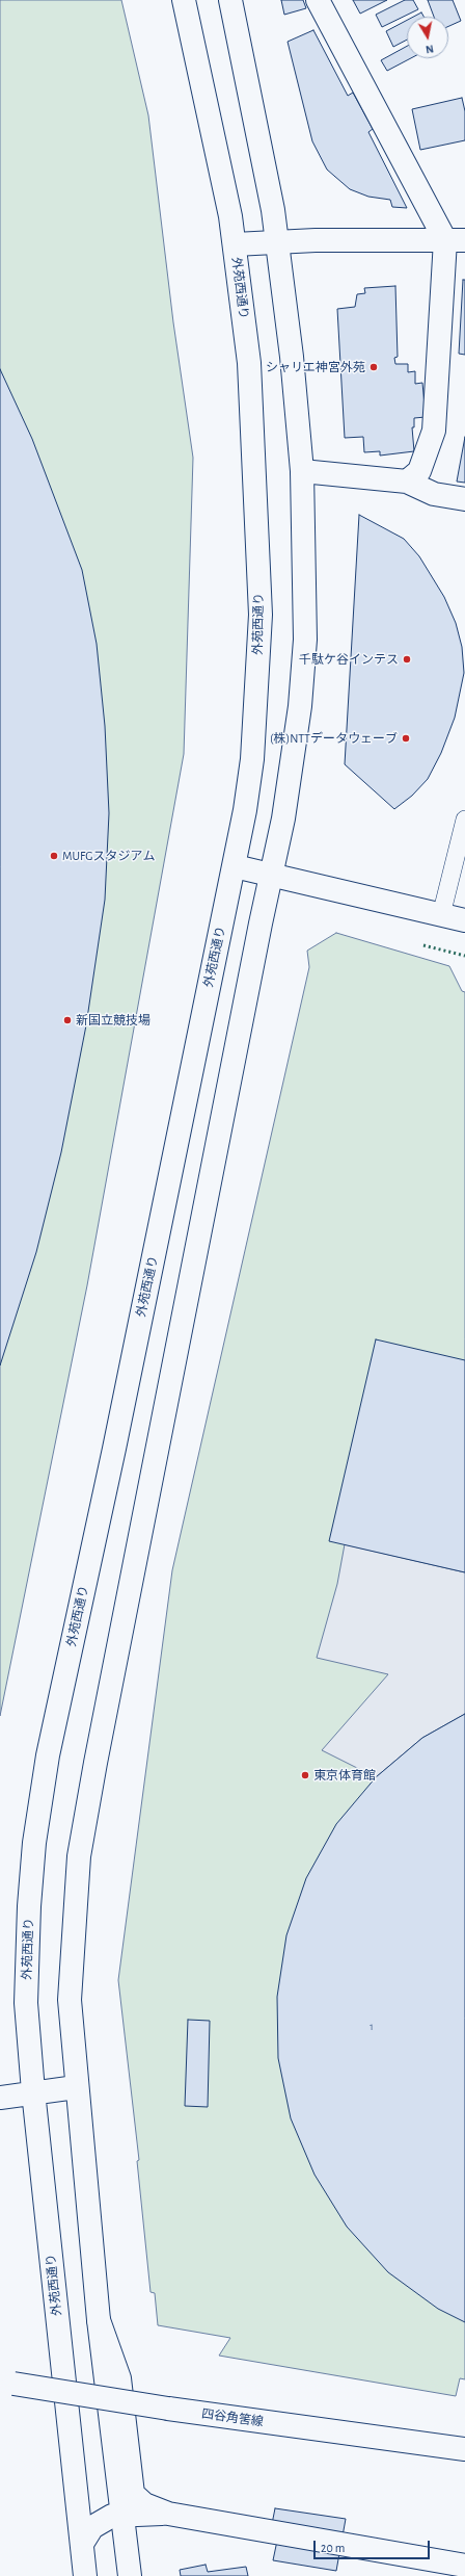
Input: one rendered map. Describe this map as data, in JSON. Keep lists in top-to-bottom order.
{
  "streets": {
    "main road": ["外苑西通り", "四谷角筈線"]
  },
  "places": [
    "シャリエ神宮外苑",
    "千駄ケ谷インテス",
    "(株)NTTデータウェーブ",
    "MUFGスタジアム",
    "新国立競技場",
    "東京体育館"
  ],
  "house_numbers": ["1"],
  "scale_bar": "20 m",
  "north": "bottom"
}
